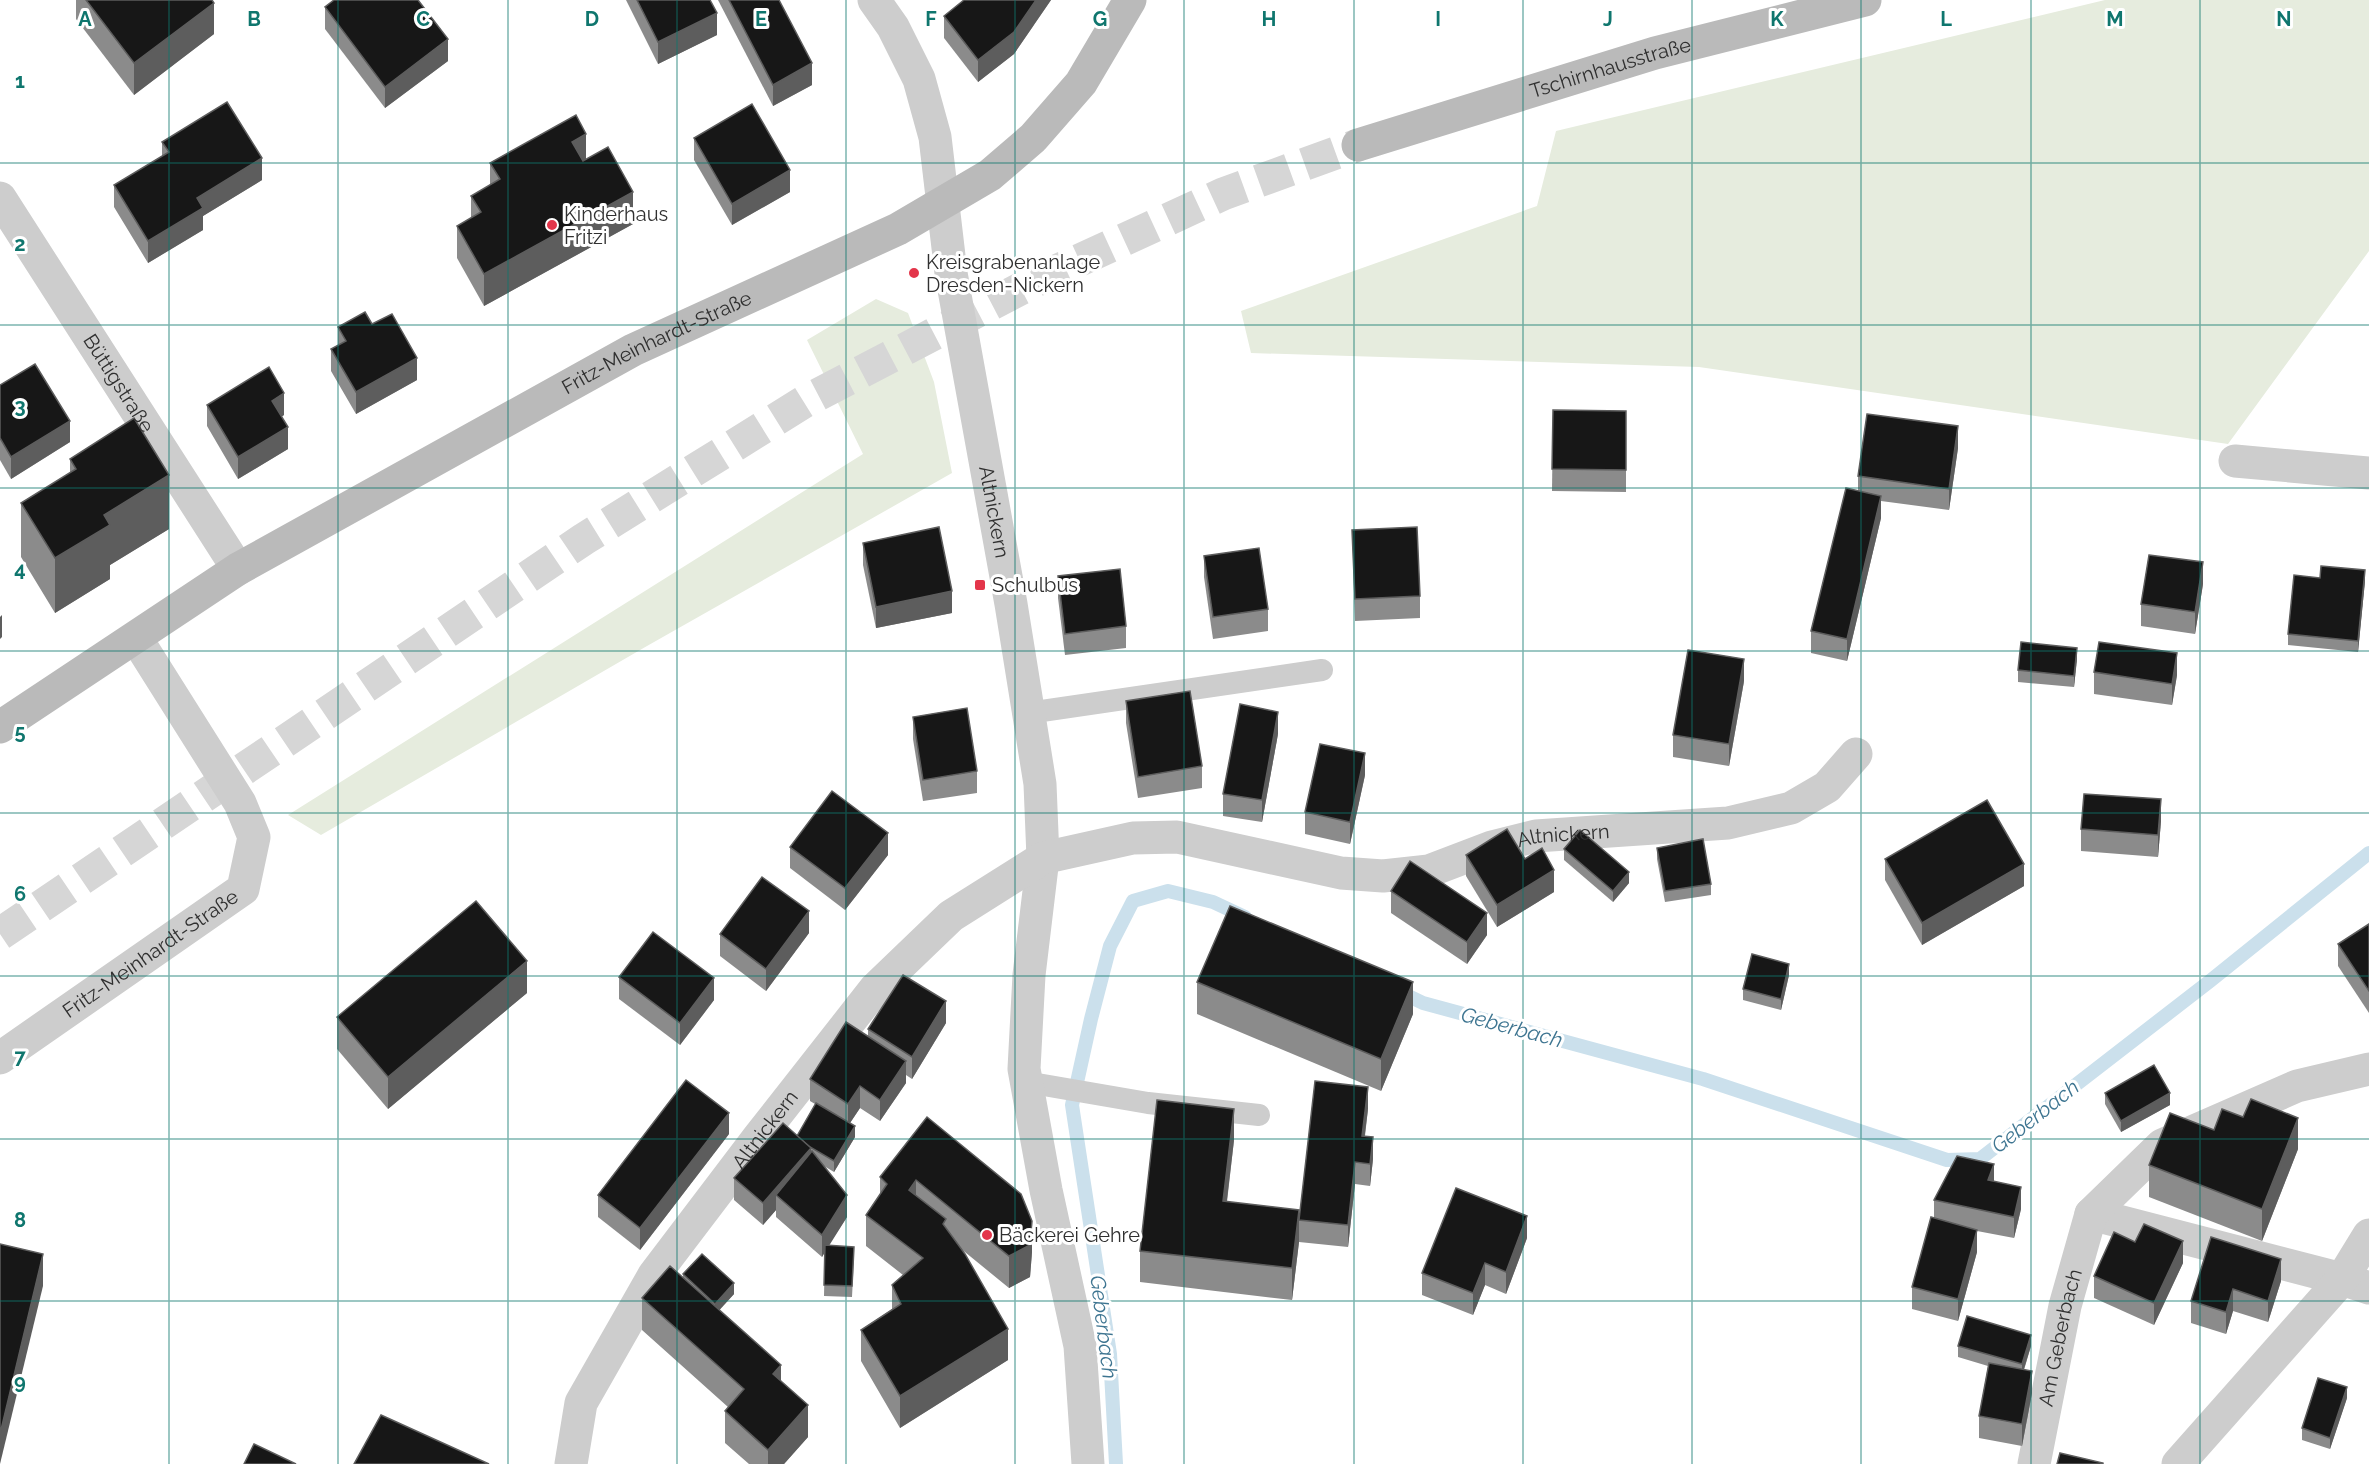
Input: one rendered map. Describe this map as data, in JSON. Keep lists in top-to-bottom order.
{
  "streets": {
    "street": [
      "Tschirnhausstraße",
      "Fritz-Meinhardt-Straße",
      "Büttigstraße",
      "Altnickern",
      "Am Geberbach"
    ]
  },
  "crossings": [
    ["Fritz-Meinhardt-Straße", "Büttigstraße"],
    ["Fritz-Meinhardt-Straße", "Altnickern"]
  ],
  "water": ["Geberbach"],
  "places": {
    "other": ["Kinderhaus Fritzi", "Kreisgrabenanlage Dresden-Nickern", "Bäckerei Gehre"],
    "transit": ["Schulbus"]
  },
  "grid": {
    "columns": [
      "A",
      "B",
      "C",
      "D",
      "E",
      "F",
      "G",
      "H",
      "I",
      "J",
      "K",
      "L",
      "M",
      "N"
    ],
    "rows": [
      "1",
      "2",
      "3",
      "4",
      "5",
      "6",
      "7",
      "8",
      "9"
    ]
  }
}
